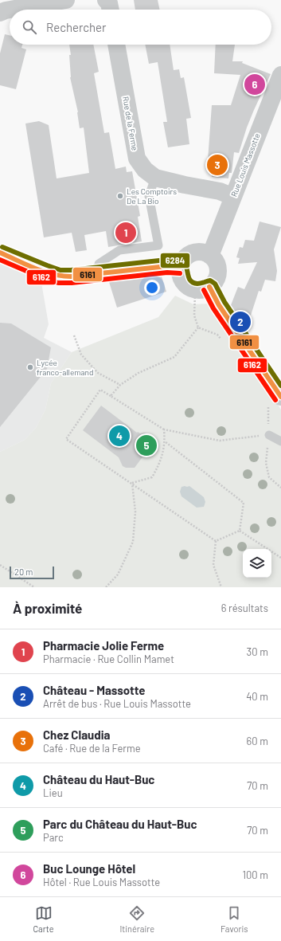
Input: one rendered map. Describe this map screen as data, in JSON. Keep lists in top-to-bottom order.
{
  "streets": {
    "street": ["Rue de la Ferme", "Rue Louis Massotte"]
  },
  "crossings": [
    ["Rue de la Ferme", "Rue Louis Massotte"]
  ],
  "places": ["Les Comptoirs De La Bio", "Lycée franco-allemand"],
  "lines": ["transit line 6284", "transit line 6161", "transit line 6162"],
  "scale_bar": "20 m",
  "page": {
    "search": "Rechercher",
    "pins": [
      "6",
      "3",
      "1",
      "2",
      "4",
      "5"
    ],
    "scale": "20 m",
    "heading": ["À proximité", "6 résultats"],
    "list": [
      {
        "mark": "1",
        "name": "Pharmacie Jolie Ferme",
        "note": "Pharmacie · Rue Collin Mamet",
        "value": "30 m"
      },
      {
        "mark": "2",
        "name": "Château - Massotte",
        "note": "Arrêt de bus · Rue Louis Massotte",
        "value": "40 m"
      },
      {
        "mark": "3",
        "name": "Chez Claudia",
        "note": "Café · Rue de la Ferme",
        "value": "60 m"
      },
      {
        "mark": "4",
        "name": "Château du Haut-Buc",
        "note": "Lieu",
        "value": "70 m"
      },
      {
        "mark": "5",
        "name": "Parc du Château du Haut-Buc",
        "note": "Parc",
        "value": "70 m"
      },
      {
        "mark": "6",
        "name": "Buc Lounge Hôtel",
        "note": "Hôtel · Rue Louis Massotte",
        "value": "100 m"
      }
    ],
    "nav": ["Carte", "Itinéraire", "Favoris"]
  }
}
